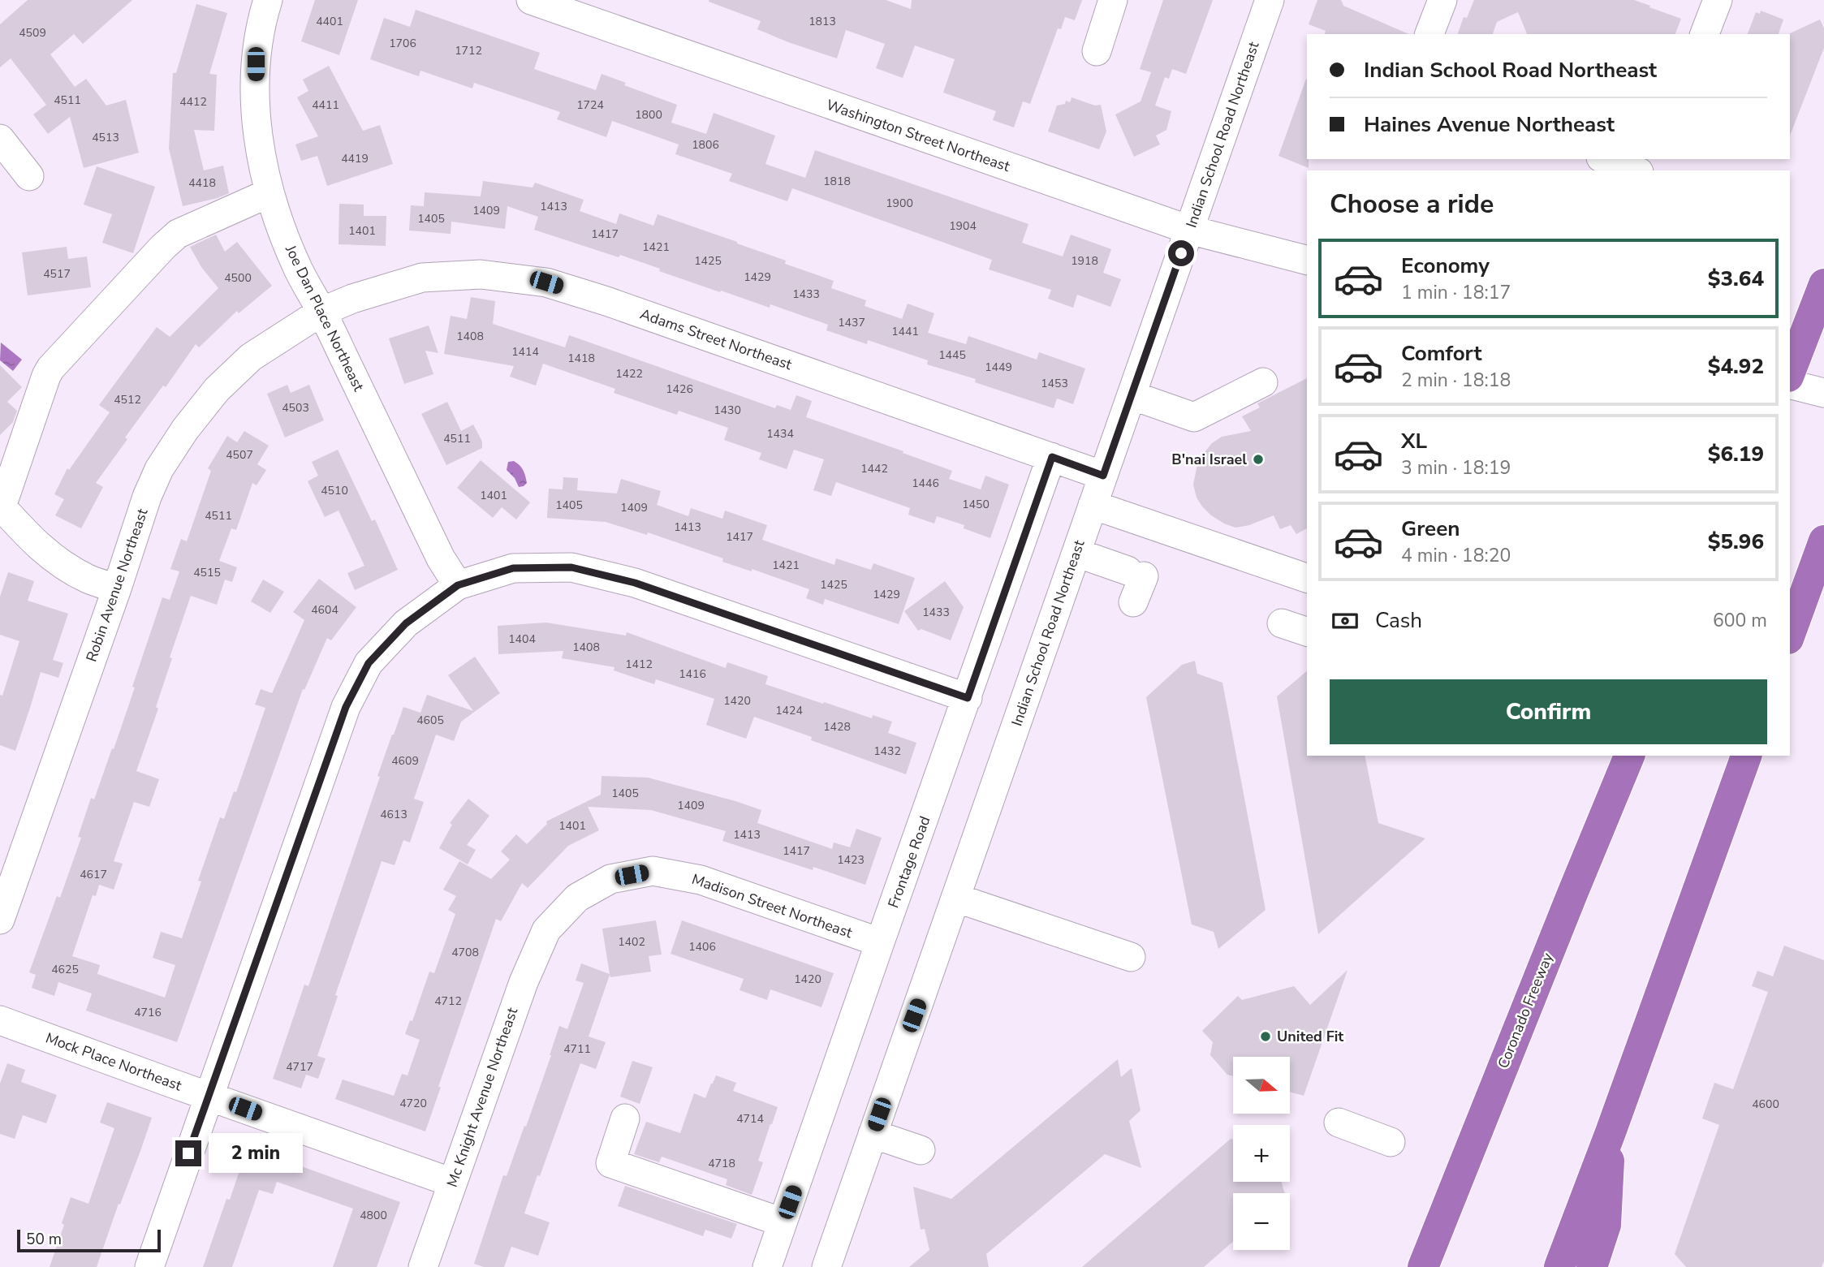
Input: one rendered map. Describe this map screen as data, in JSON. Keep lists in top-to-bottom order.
{
  "streets": {
    "highway": ["Coronado Freeway"],
    "street": [
      "Indian School Road Northeast",
      "Washington Street Northeast",
      "Joe Dan Place Northeast",
      "Adams Street Northeast",
      "Robin Avenue Northeast",
      "Frontage Road",
      "Madison Street Northeast",
      "Mock Place Northeast",
      "Mc Knight Avenue Northeast"
    ]
  },
  "crossings": [
    ["Indian School Road Northeast", "Washington Street Northeast"],
    ["Indian School Road Northeast", "Adams Street Northeast"],
    ["Joe Dan Place Northeast", "Adams Street Northeast"],
    ["Joe Dan Place Northeast", "Robin Avenue Northeast"],
    ["Adams Street Northeast", "Robin Avenue Northeast"],
    ["Adams Street Northeast", "Frontage Road"],
    ["Frontage Road", "Madison Street Northeast"],
    ["Madison Street Northeast", "Mc Knight Avenue Northeast"],
    ["Mock Place Northeast", "Mc Knight Avenue Northeast"]
  ],
  "places": ["B'nai Israel", "United Fit"],
  "house_numbers": [
    "4401",
    "1813",
    "4509",
    "1706",
    "1712",
    "4511",
    "4412",
    "4411",
    "1724",
    "1800",
    "4513",
    "1806",
    "4419",
    "1818",
    "4418",
    "1900",
    "1413",
    "1409",
    "1405",
    "1904",
    "1401",
    "1417",
    "1421",
    "1425",
    "1918",
    "4517",
    "1429",
    "4500",
    "1433",
    "1437",
    "1441",
    "1408",
    "1414",
    "1445",
    "1418",
    "1449",
    "1422",
    "1453",
    "1426",
    "4512",
    "4503",
    "1430",
    "1434",
    "4511",
    "4507",
    "1442",
    "1446",
    "4510",
    "1401",
    "1450",
    "1405",
    "1409",
    "4511",
    "1413",
    "1417",
    "1421",
    "4515",
    "1425",
    "1429",
    "4604",
    "1433",
    "1404",
    "1408",
    "1412",
    "1416",
    "1420",
    "1424",
    "4605",
    "1428",
    "1432",
    "4609",
    "1405",
    "1409",
    "4613",
    "1401",
    "1413",
    "1417",
    "1423",
    "4617",
    "1402",
    "1406",
    "4708",
    "4625",
    "1420",
    "4712",
    "4716",
    "4711",
    "4717",
    "4720",
    "4600",
    "4714",
    "4718",
    "4800"
  ],
  "scale_bar": "50 m",
  "north": "right",
  "page": {
    "banner": ["Indian School Road Northeast", "Haines Avenue Northeast"],
    "heading": "Choose a ride",
    "list": [
      {
        "name": "Economy",
        "note": "1 min · 18:17",
        "value": "$3.64"
      },
      {
        "name": "Comfort",
        "note": "2 min · 18:18",
        "value": "$4.92"
      },
      {
        "name": "XL",
        "note": "3 min · 18:19",
        "value": "$6.19"
      },
      {
        "name": "Green",
        "note": "4 min · 18:20",
        "value": "$5.96"
      }
    ],
    "pay": ["Cash", "600 m"],
    "buttons": "Confirm",
    "map_buttons": ["+", "−"],
    "bubble": "2 min",
    "scale": "50 m"
  }
}
